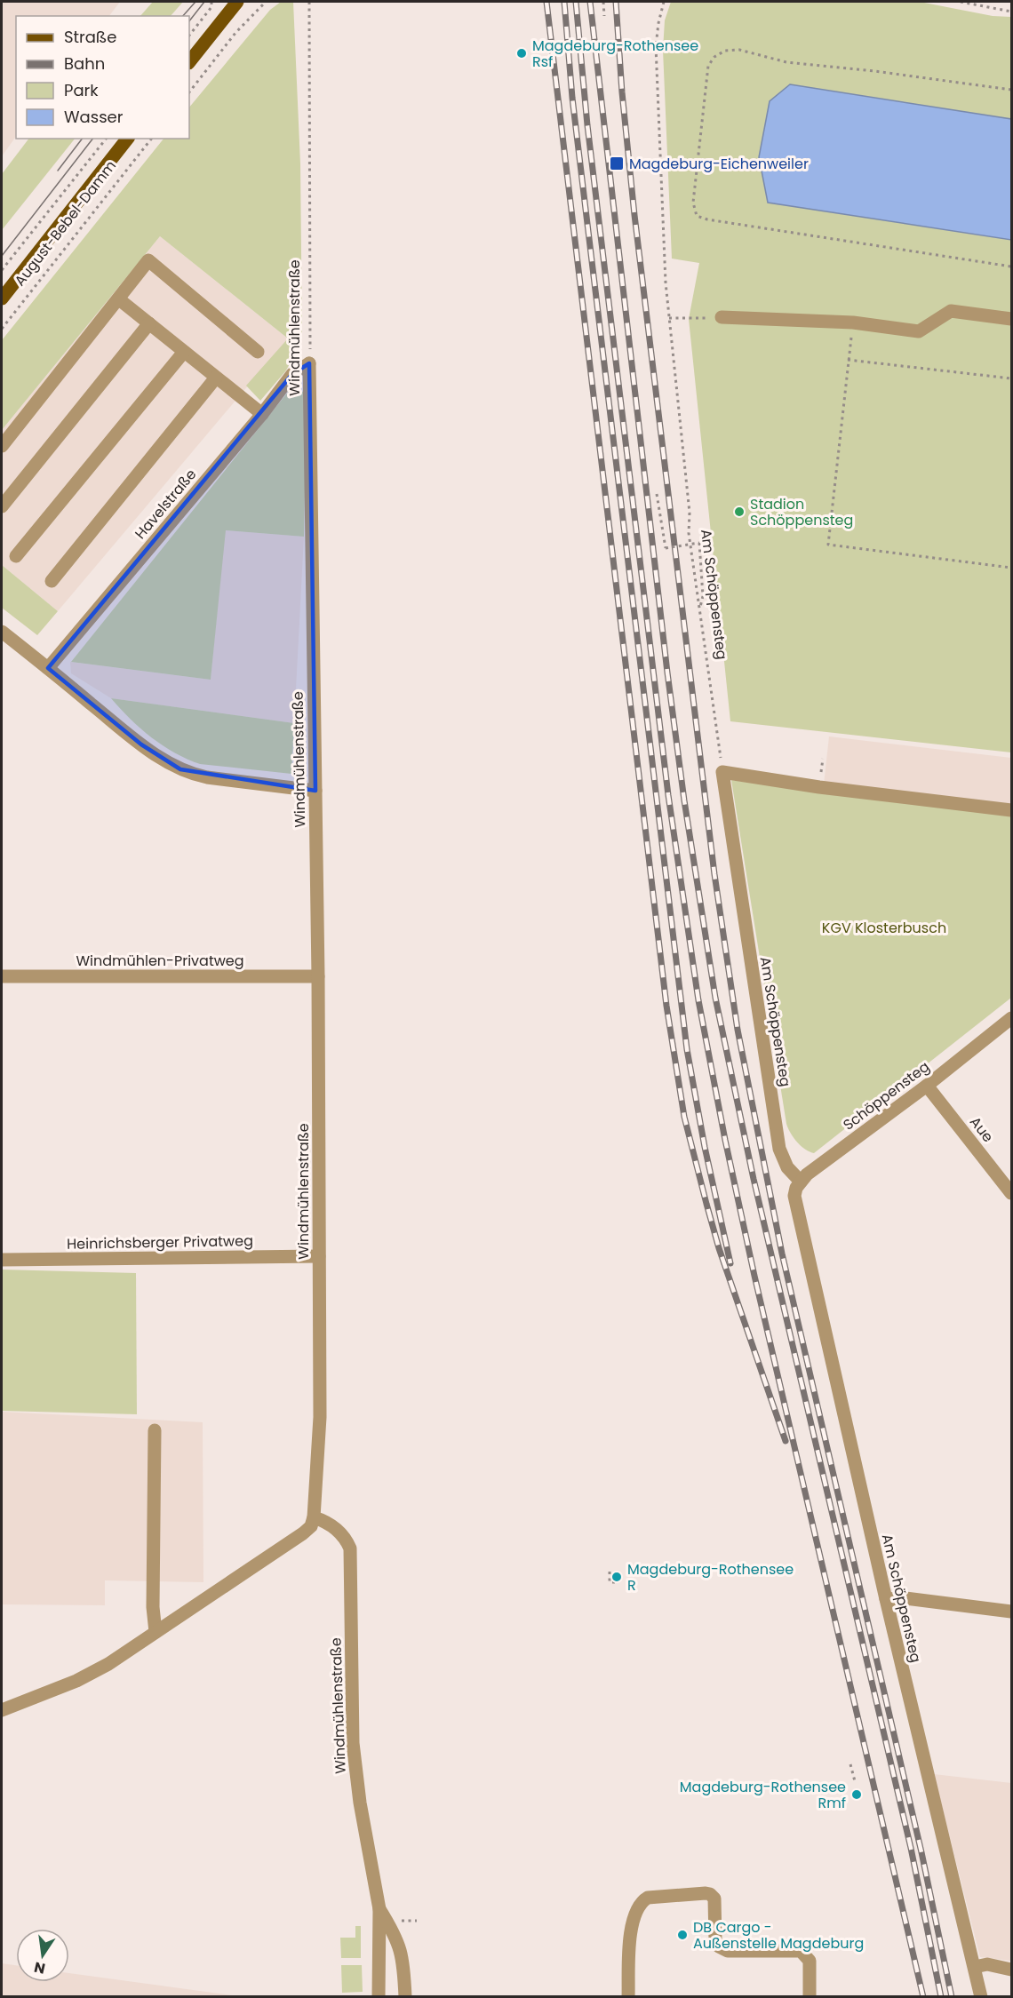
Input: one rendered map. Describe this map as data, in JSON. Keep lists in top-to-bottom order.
{
  "streets": {
    "main road": ["August-Bebel-Damm"],
    "street": [
      "Windmühlenstraße",
      "Havelstraße",
      "Am Schöppensteg",
      "Windmühlen-Privatweg",
      "Schöppensteg",
      "Aue",
      "Heinrichsberger Privatweg"
    ]
  },
  "crossings": [
    ["Windmühlenstraße", "Havelstraße"],
    ["Windmühlenstraße", "Windmühlen-Privatweg"],
    ["Windmühlenstraße", "Heinrichsberger Privatweg"],
    ["Am Schöppensteg", "Schöppensteg"],
    ["Schöppensteg", "Aue"]
  ],
  "parks": ["KGV Klosterbusch"],
  "places": {
    "other": [
      "Magdeburg-Rothensee Rsf",
      "Stadion Schöppensteg",
      "Magdeburg-Rothensee R",
      "Magdeburg-Rothensee Rmf",
      "DB Cargo - Außenstelle Magdeburg"
    ],
    "transit": ["Magdeburg-Eichenweiler"]
  },
  "legend": [
    "Straße",
    "Bahn",
    "Park",
    "Wasser"
  ],
  "north": "bottom"
}
